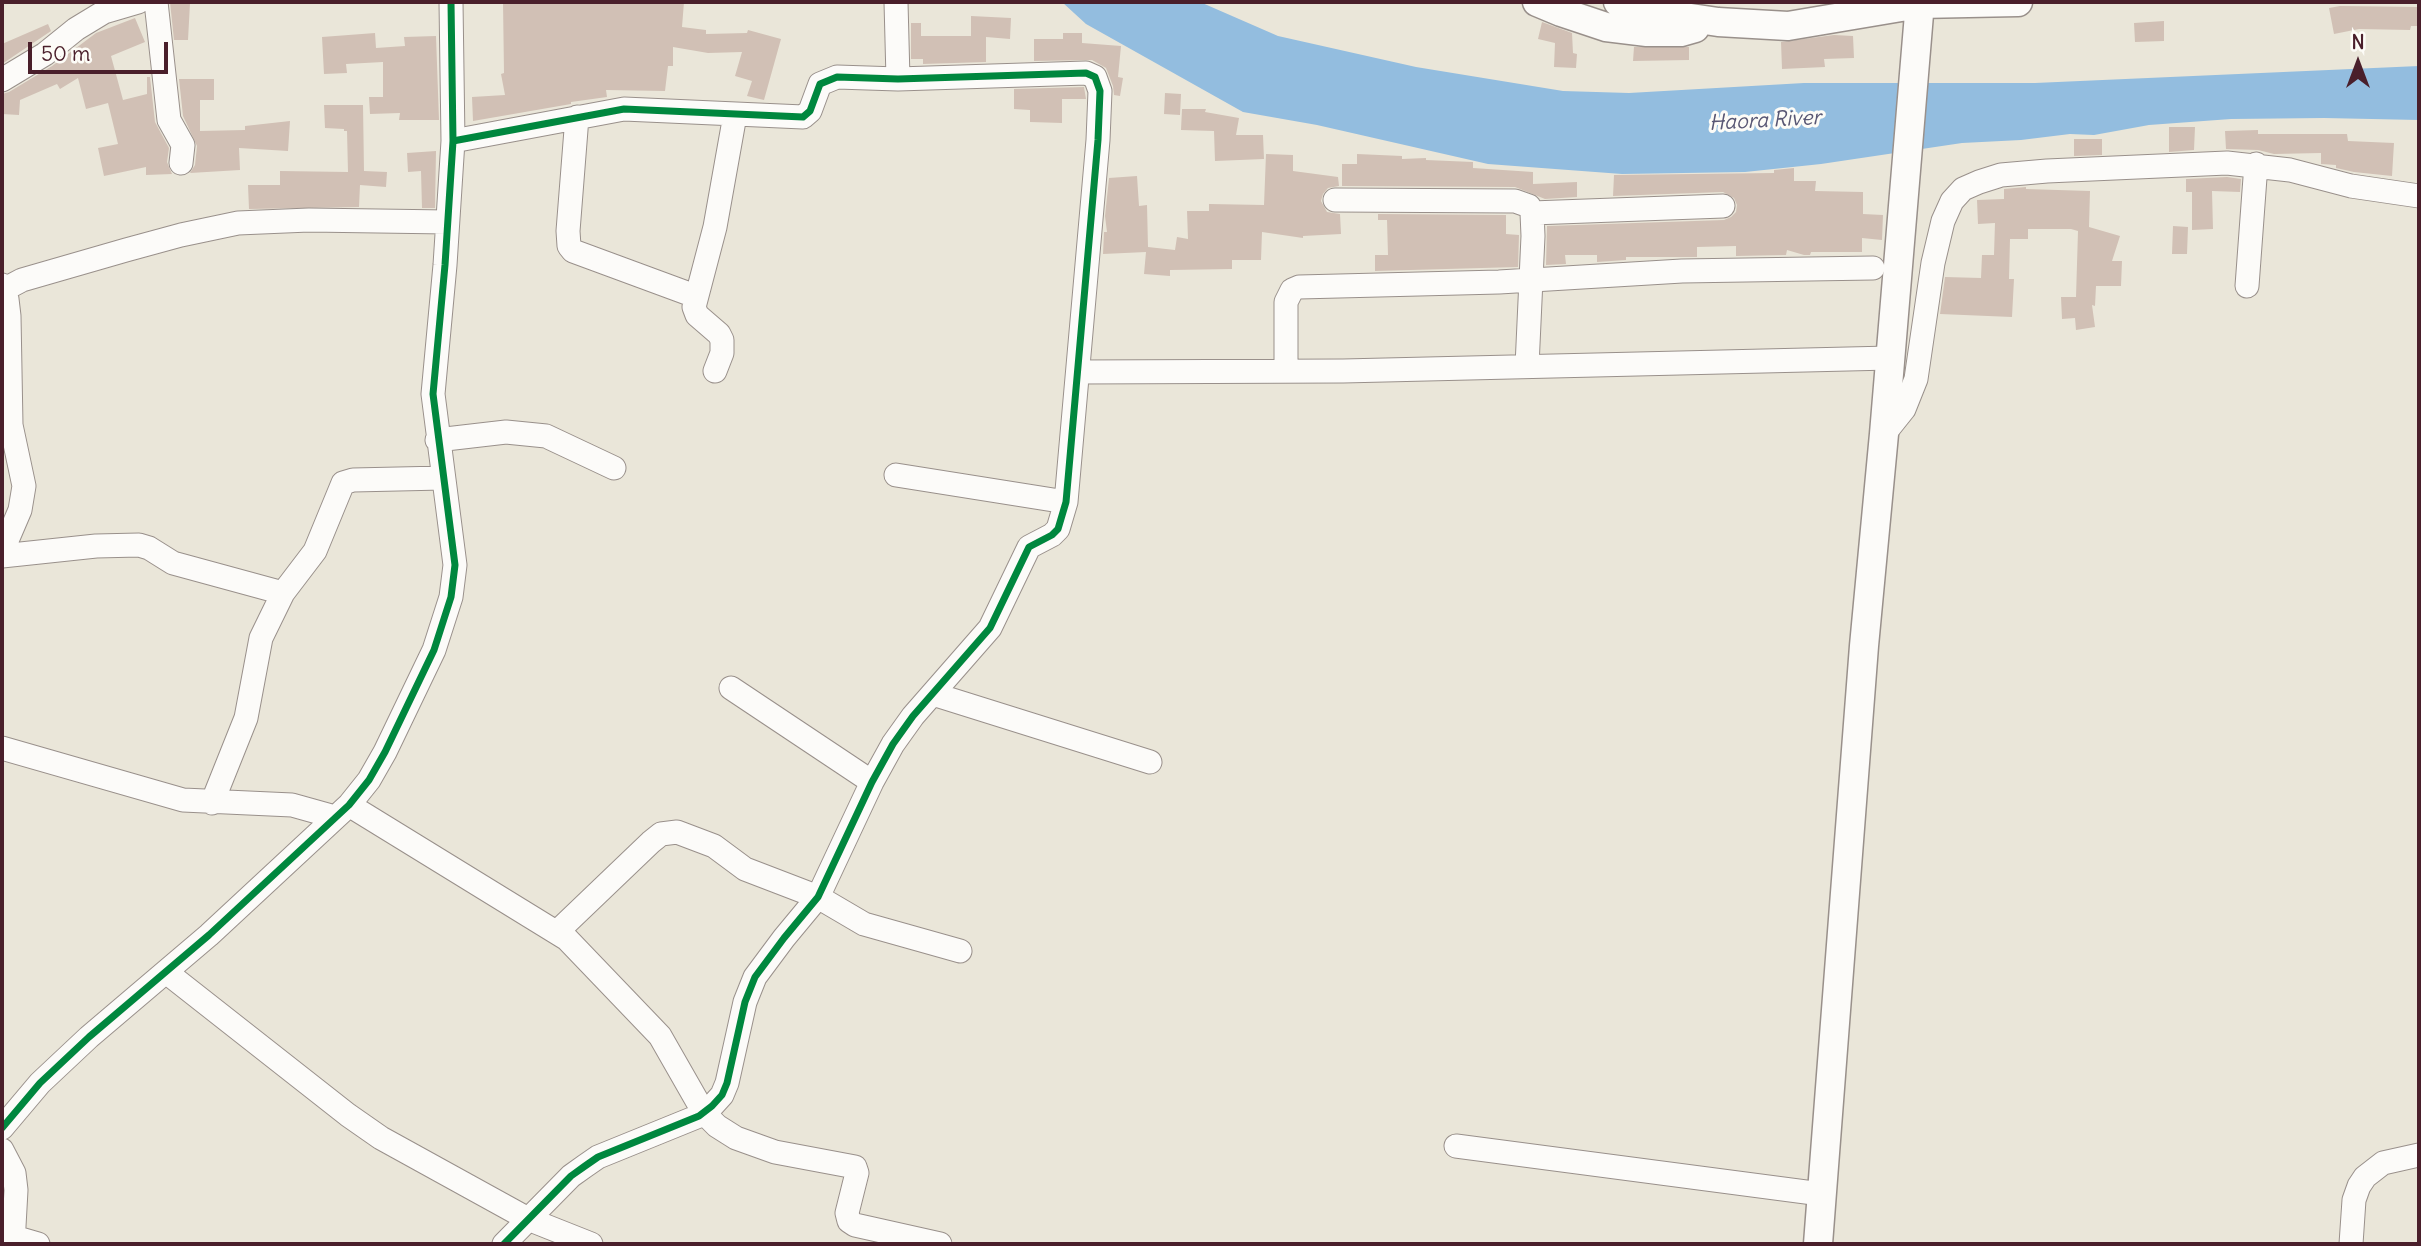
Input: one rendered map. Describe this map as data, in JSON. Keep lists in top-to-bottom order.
{
  "water": ["Haora River"],
  "scale_bar": "50 m",
  "north": "top"
}
